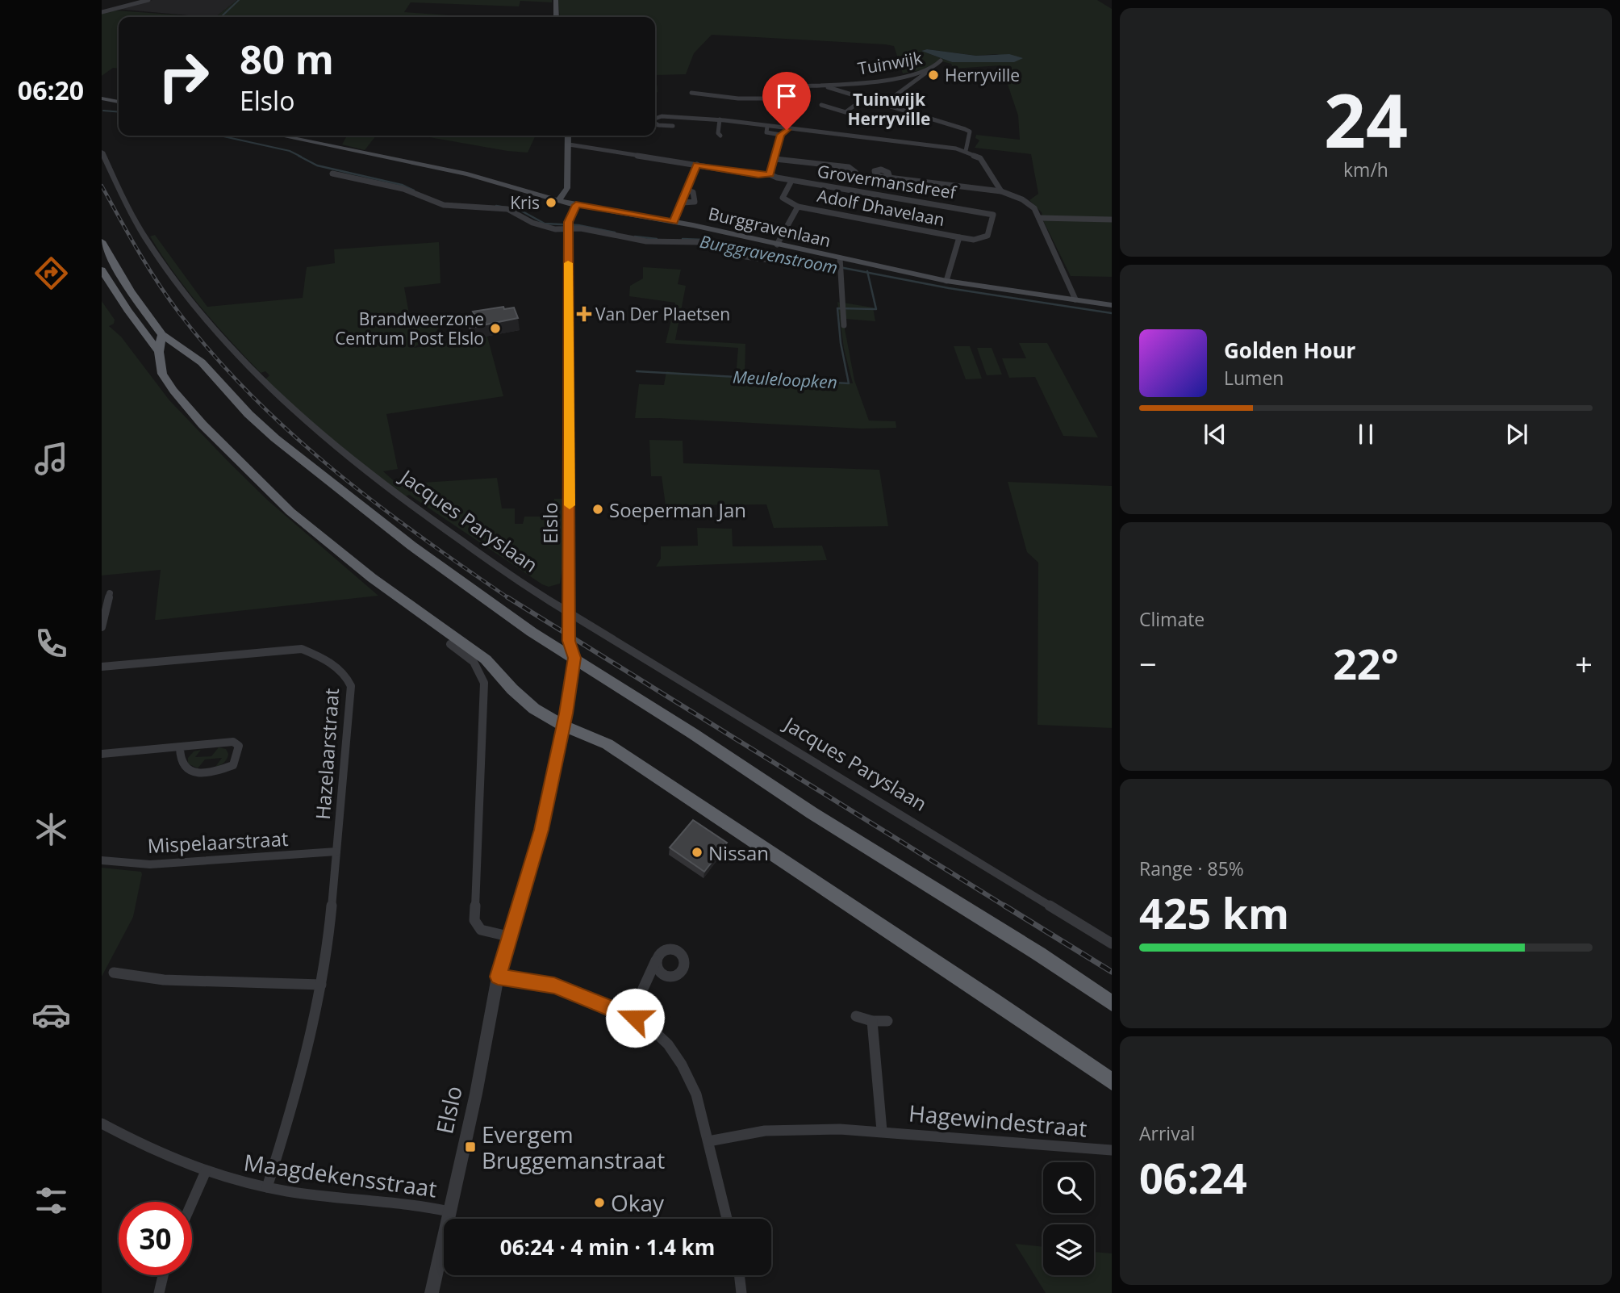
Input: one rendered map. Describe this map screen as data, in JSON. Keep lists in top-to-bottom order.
{
  "streets": {
    "main road": ["Burggravenlaan"],
    "street": [
      "Tuinwijk",
      "Grovermansdreef",
      "Adolf Dhavelaan",
      "Jacques Paryslaan",
      "Elslo",
      "Hazelaarstraat",
      "Mispelaarstraat",
      "Hagewindestraat",
      "Maagdekensstraat"
    ]
  },
  "crossings": [
    ["Grovermansdreef", "Adolf Dhavelaan"],
    ["Adolf Dhavelaan", "Burggravenlaan"],
    ["Burggravenlaan", "Elslo"],
    ["Jacques Paryslaan", "Elslo"],
    ["Elslo", "Maagdekensstraat"],
    ["Hazelaarstraat", "Mispelaarstraat"],
    ["Hazelaarstraat", "Maagdekensstraat"]
  ],
  "districts": ["Tuinwijk Herryville"],
  "water": ["Burggravenstroom", "Meuleloopken"],
  "places": {
    "other": [
      "Herryville",
      "Kris",
      "Brandweerzone Centrum Post Elslo",
      "Soeperman Jan",
      "Nissan",
      "Okay"
    ],
    "health": ["Van Der Plaetsen"],
    "transit": ["Evergem Bruggemanstraat"]
  },
  "page": {
    "tabs": "06:20",
    "tile": [
      ["24", "km/h"],
      "Climate",
      ["Range · 85%", "425 km"],
      ["Arrival", "06:24"]
    ],
    "turn": ["80 m", "Elslo"],
    "song": ["Golden Hour", "Lumen"],
    "heat": ["−", "22°", "+"],
    "limit": "30",
    "trip": "06:24 · 4 min · 1.4 km"
  }
}
